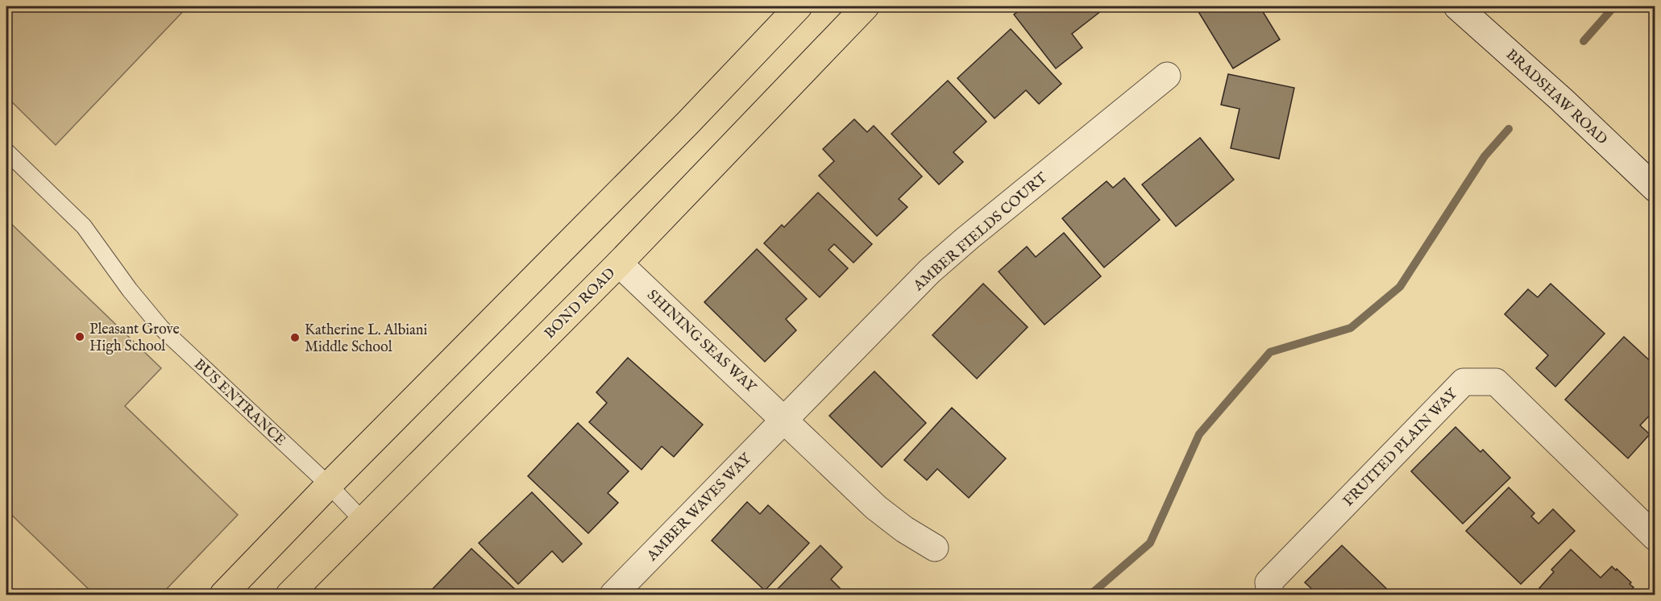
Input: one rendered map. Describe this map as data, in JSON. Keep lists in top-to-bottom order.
{
  "streets": {
    "main road": ["BOND ROAD"],
    "street": [
      "BRADSHAW ROAD",
      "AMBER FIELDS COURT",
      "SHINING SEAS WAY",
      "FRUITED PLAIN WAY",
      "AMBER WAVES WAY"
    ],
    "lane": ["BUS ENTRANCE"]
  },
  "crossings": [
    ["AMBER FIELDS COURT", "SHINING SEAS WAY"],
    ["AMBER FIELDS COURT", "AMBER WAVES WAY"],
    ["BOND ROAD", "SHINING SEAS WAY"],
    ["BOND ROAD", "BUS ENTRANCE"],
    ["SHINING SEAS WAY", "AMBER WAVES WAY"]
  ],
  "places": ["Pleasant Grove High School", "Katherine L. Albiani Middle School"]
}
